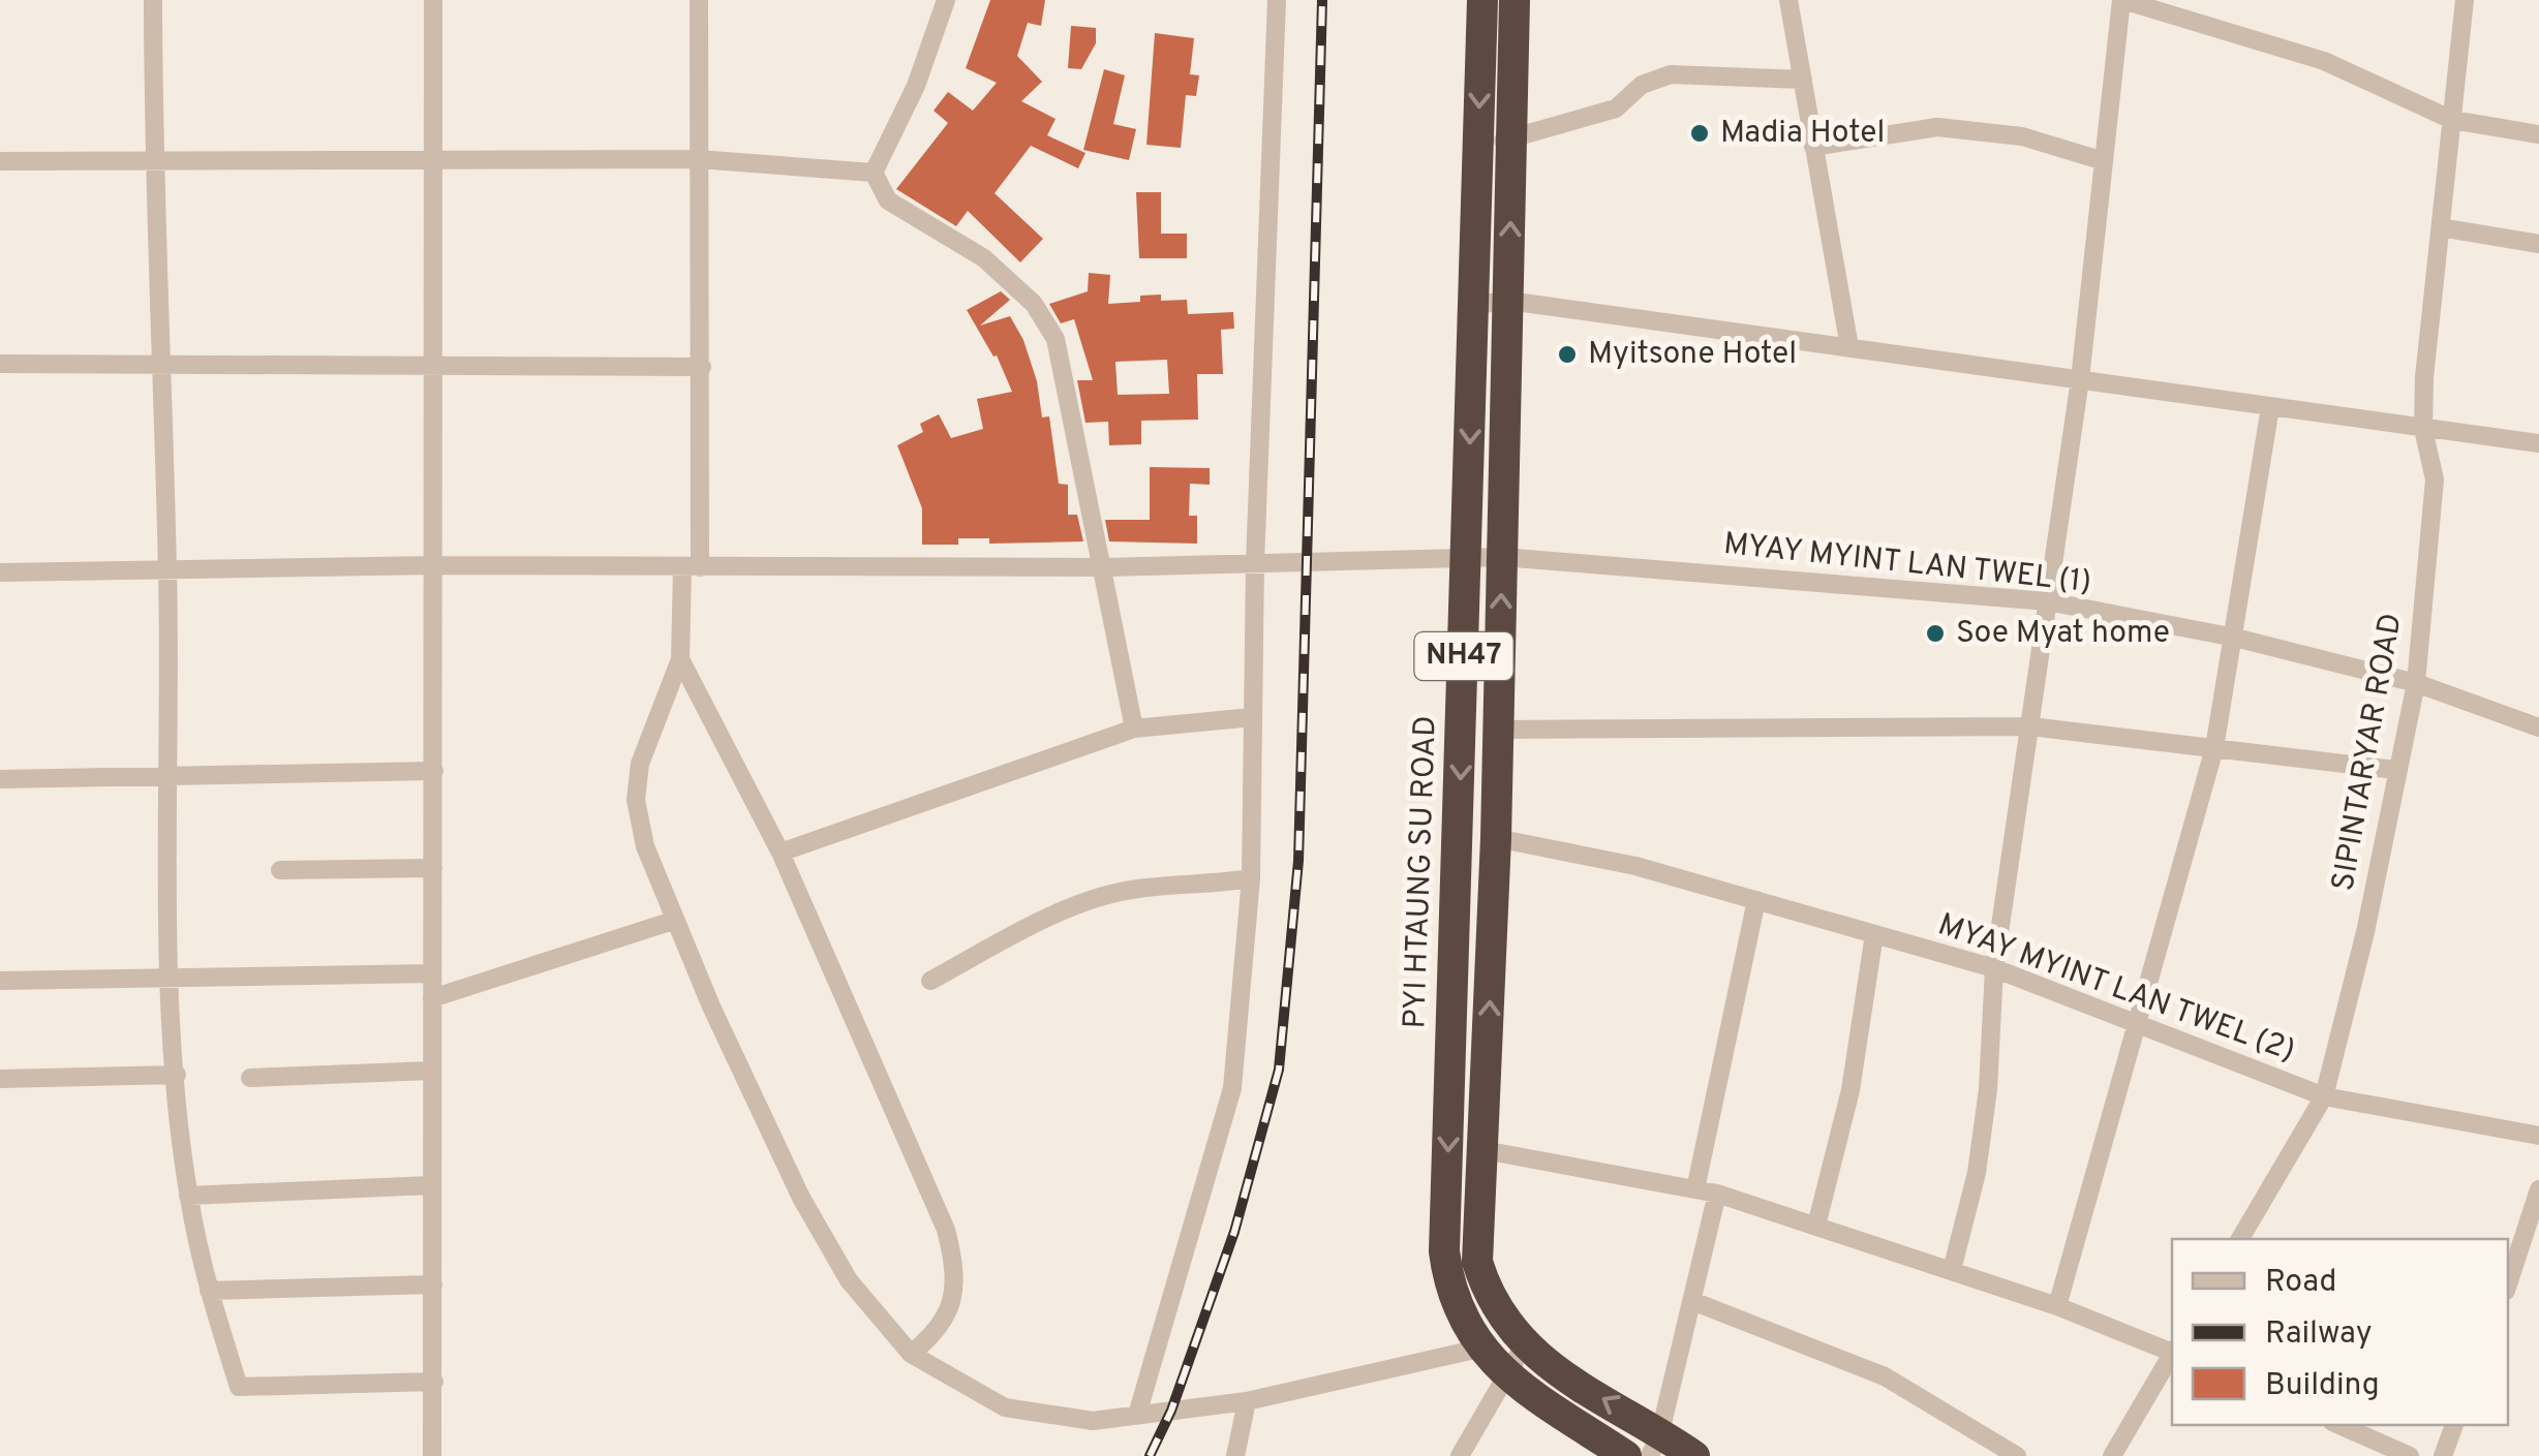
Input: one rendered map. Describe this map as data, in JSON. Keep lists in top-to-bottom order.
{
  "streets": {
    "highway": ["NH47", "PYI HTAUNG SU ROAD"],
    "street": ["MYAY MYINT LAN TWEL (1)", "SIPINTARYAR ROAD", "MYAY MYINT LAN TWEL (2)"]
  },
  "crossings": [
    ["MYAY MYINT LAN TWEL (1)", "NH47"],
    ["MYAY MYINT LAN TWEL (1)", "SIPINTARYAR ROAD"],
    ["MYAY MYINT LAN TWEL (1)", "PYI HTAUNG SU ROAD"],
    ["NH47", "PYI HTAUNG SU ROAD"],
    ["NH47", "MYAY MYINT LAN TWEL (2)"],
    ["SIPINTARYAR ROAD", "MYAY MYINT LAN TWEL (2)"]
  ],
  "places": ["Madia Hotel", "Myitsone Hotel", "Soe Myat home"],
  "legend": ["Road", "Railway", "Building"]
}
